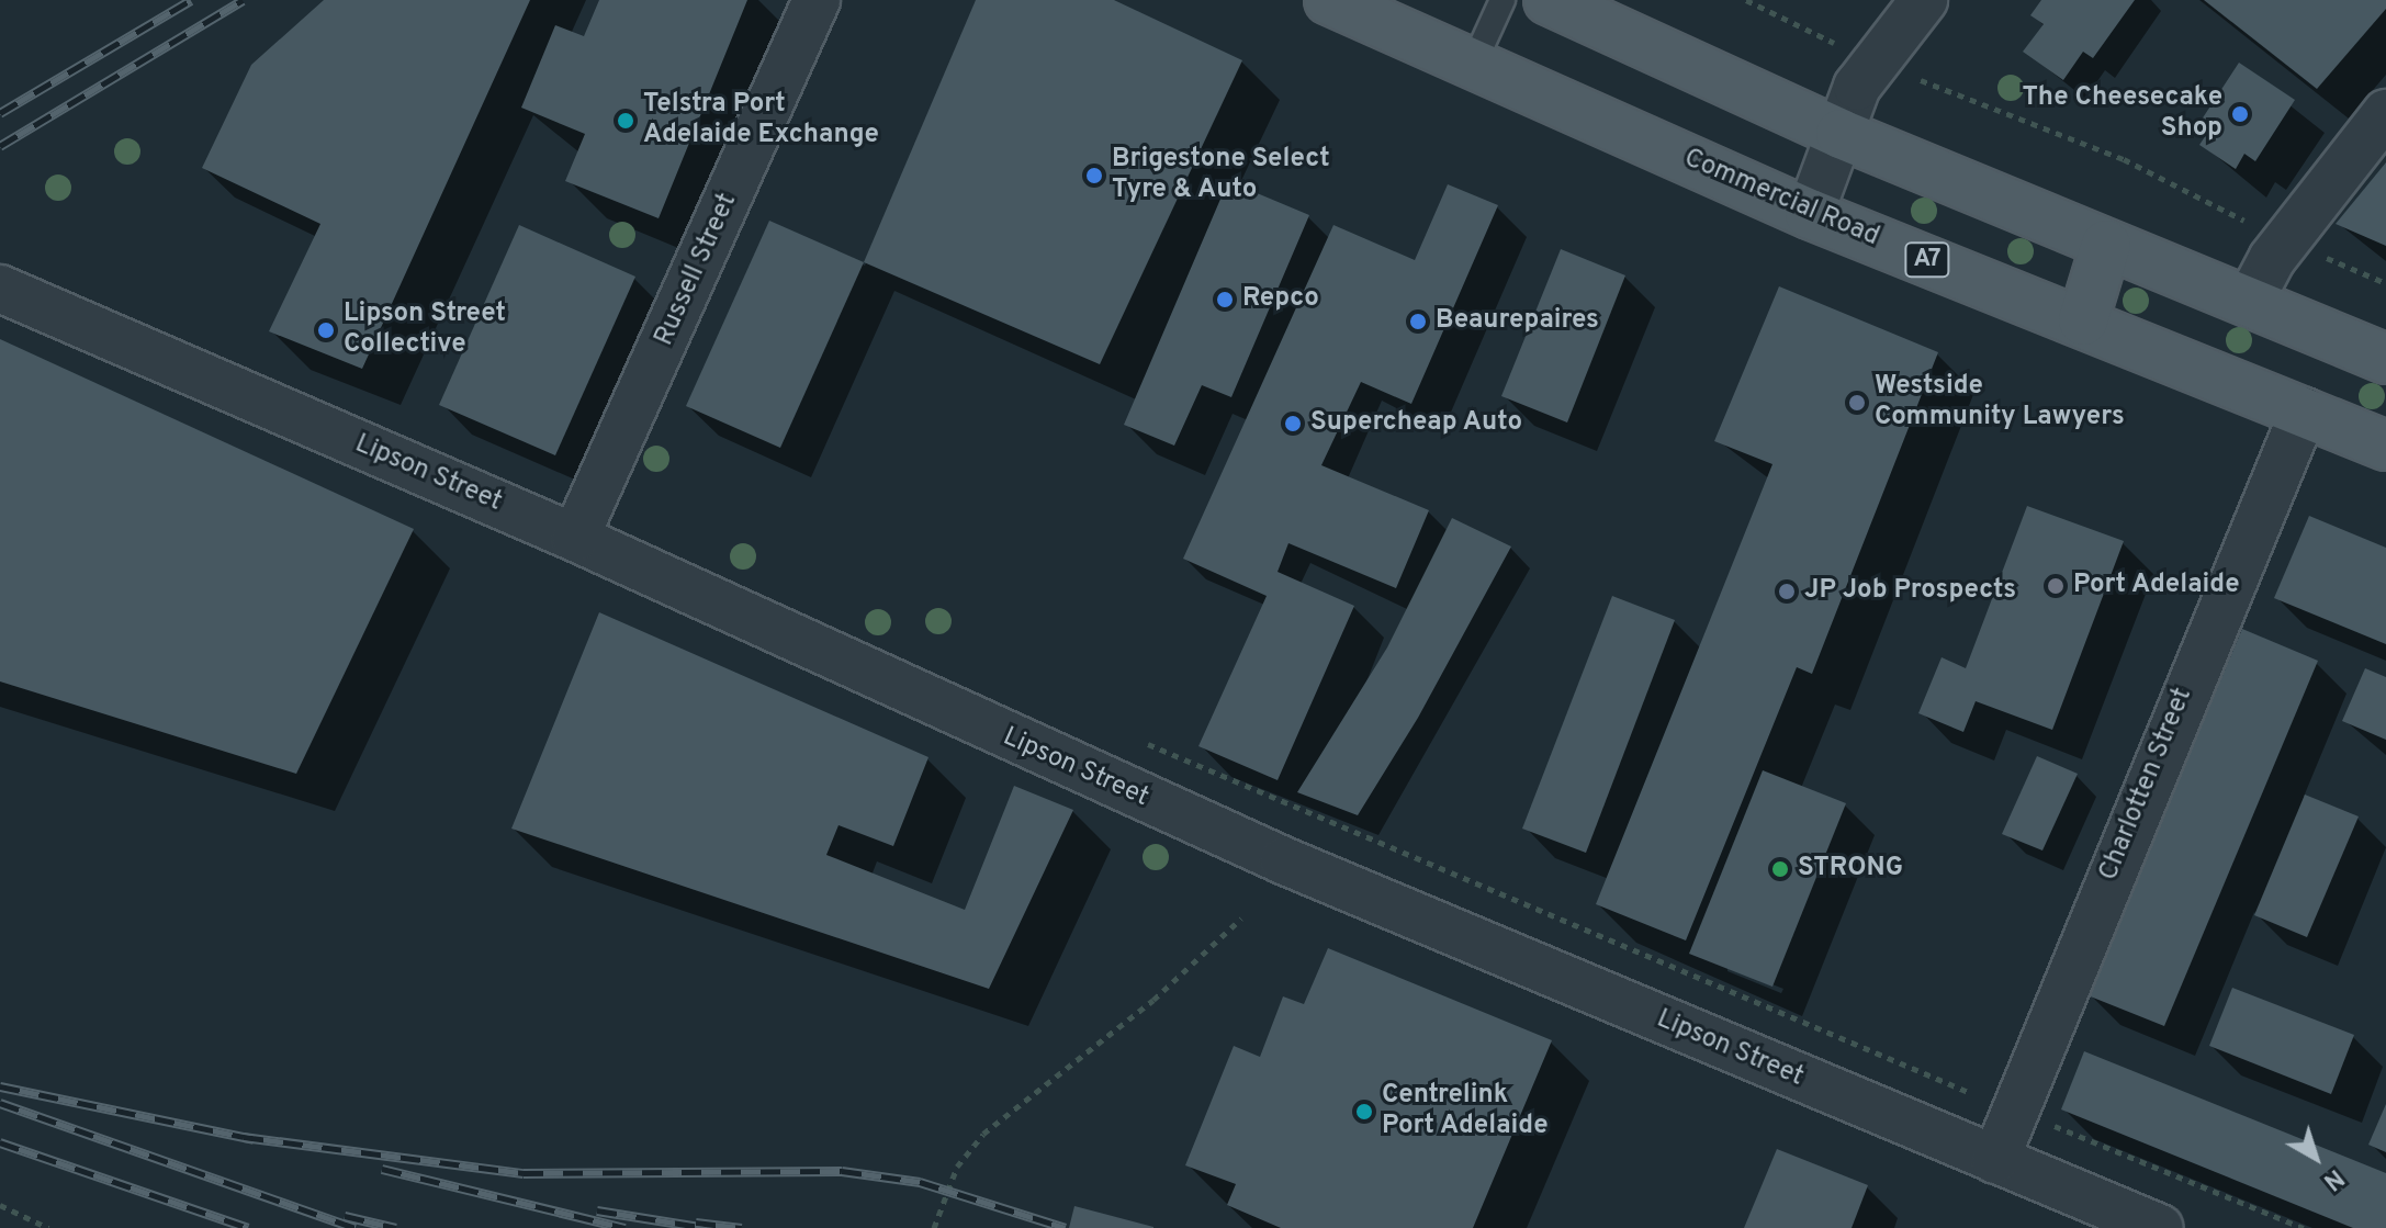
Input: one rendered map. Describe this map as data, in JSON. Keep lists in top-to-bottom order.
{
  "streets": {
    "main road": ["Commercial Road", "A7"],
    "street": ["Russell Street", "Lipson Street", "Charlotten Street"]
  },
  "crossings": [
    ["Commercial Road", "Charlotten Street"],
    ["Russell Street", "Lipson Street"],
    ["Lipson Street", "Charlotten Street"]
  ],
  "places": [
    "The Cheesecake Shop",
    "Telstra Port Adelaide Exchange",
    "Brigestone Select Tyre & Auto",
    "Repco",
    "Beaurepaires",
    "Lipson Street Collective",
    "Westside Community Lawyers",
    "Supercheap Auto",
    "Port Adelaide",
    "JP Job Prospects",
    "STRONG",
    "Centrelink Port Adelaide"
  ],
  "north": "bottom right"
}
